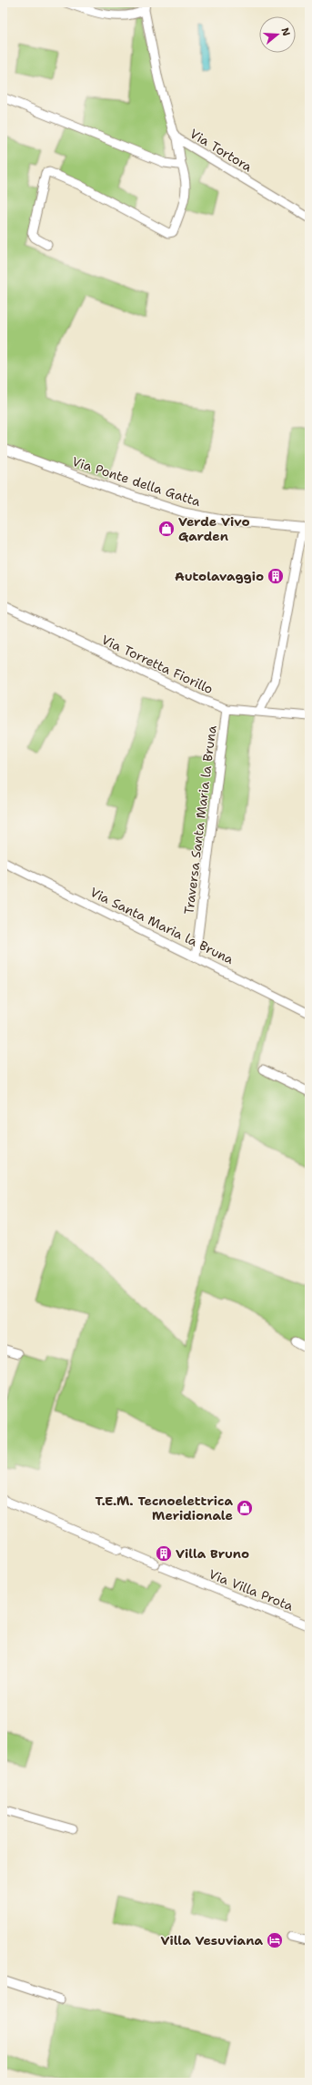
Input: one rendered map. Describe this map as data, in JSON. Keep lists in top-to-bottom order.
{
  "streets": {
    "street": [
      "Via Tortora",
      "Via Ponte della Gatta",
      "Via Torretta Fiorillo",
      "Traversa Santa Maria la Bruna",
      "Via Santa Maria la Bruna",
      "Via Villa Prota"
    ]
  },
  "crossings": [
    ["Via Torretta Fiorillo", "Traversa Santa Maria la Bruna"],
    ["Traversa Santa Maria la Bruna", "Via Santa Maria la Bruna"]
  ],
  "places": {
    "shop": ["Verde Vivo Garden", "T.E.M. Tecnoelettrica Meridionale"],
    "building": ["Autolavaggio", "Villa Bruno"],
    "hotel": ["Villa Vesuviana"]
  },
  "north": "right"
}
